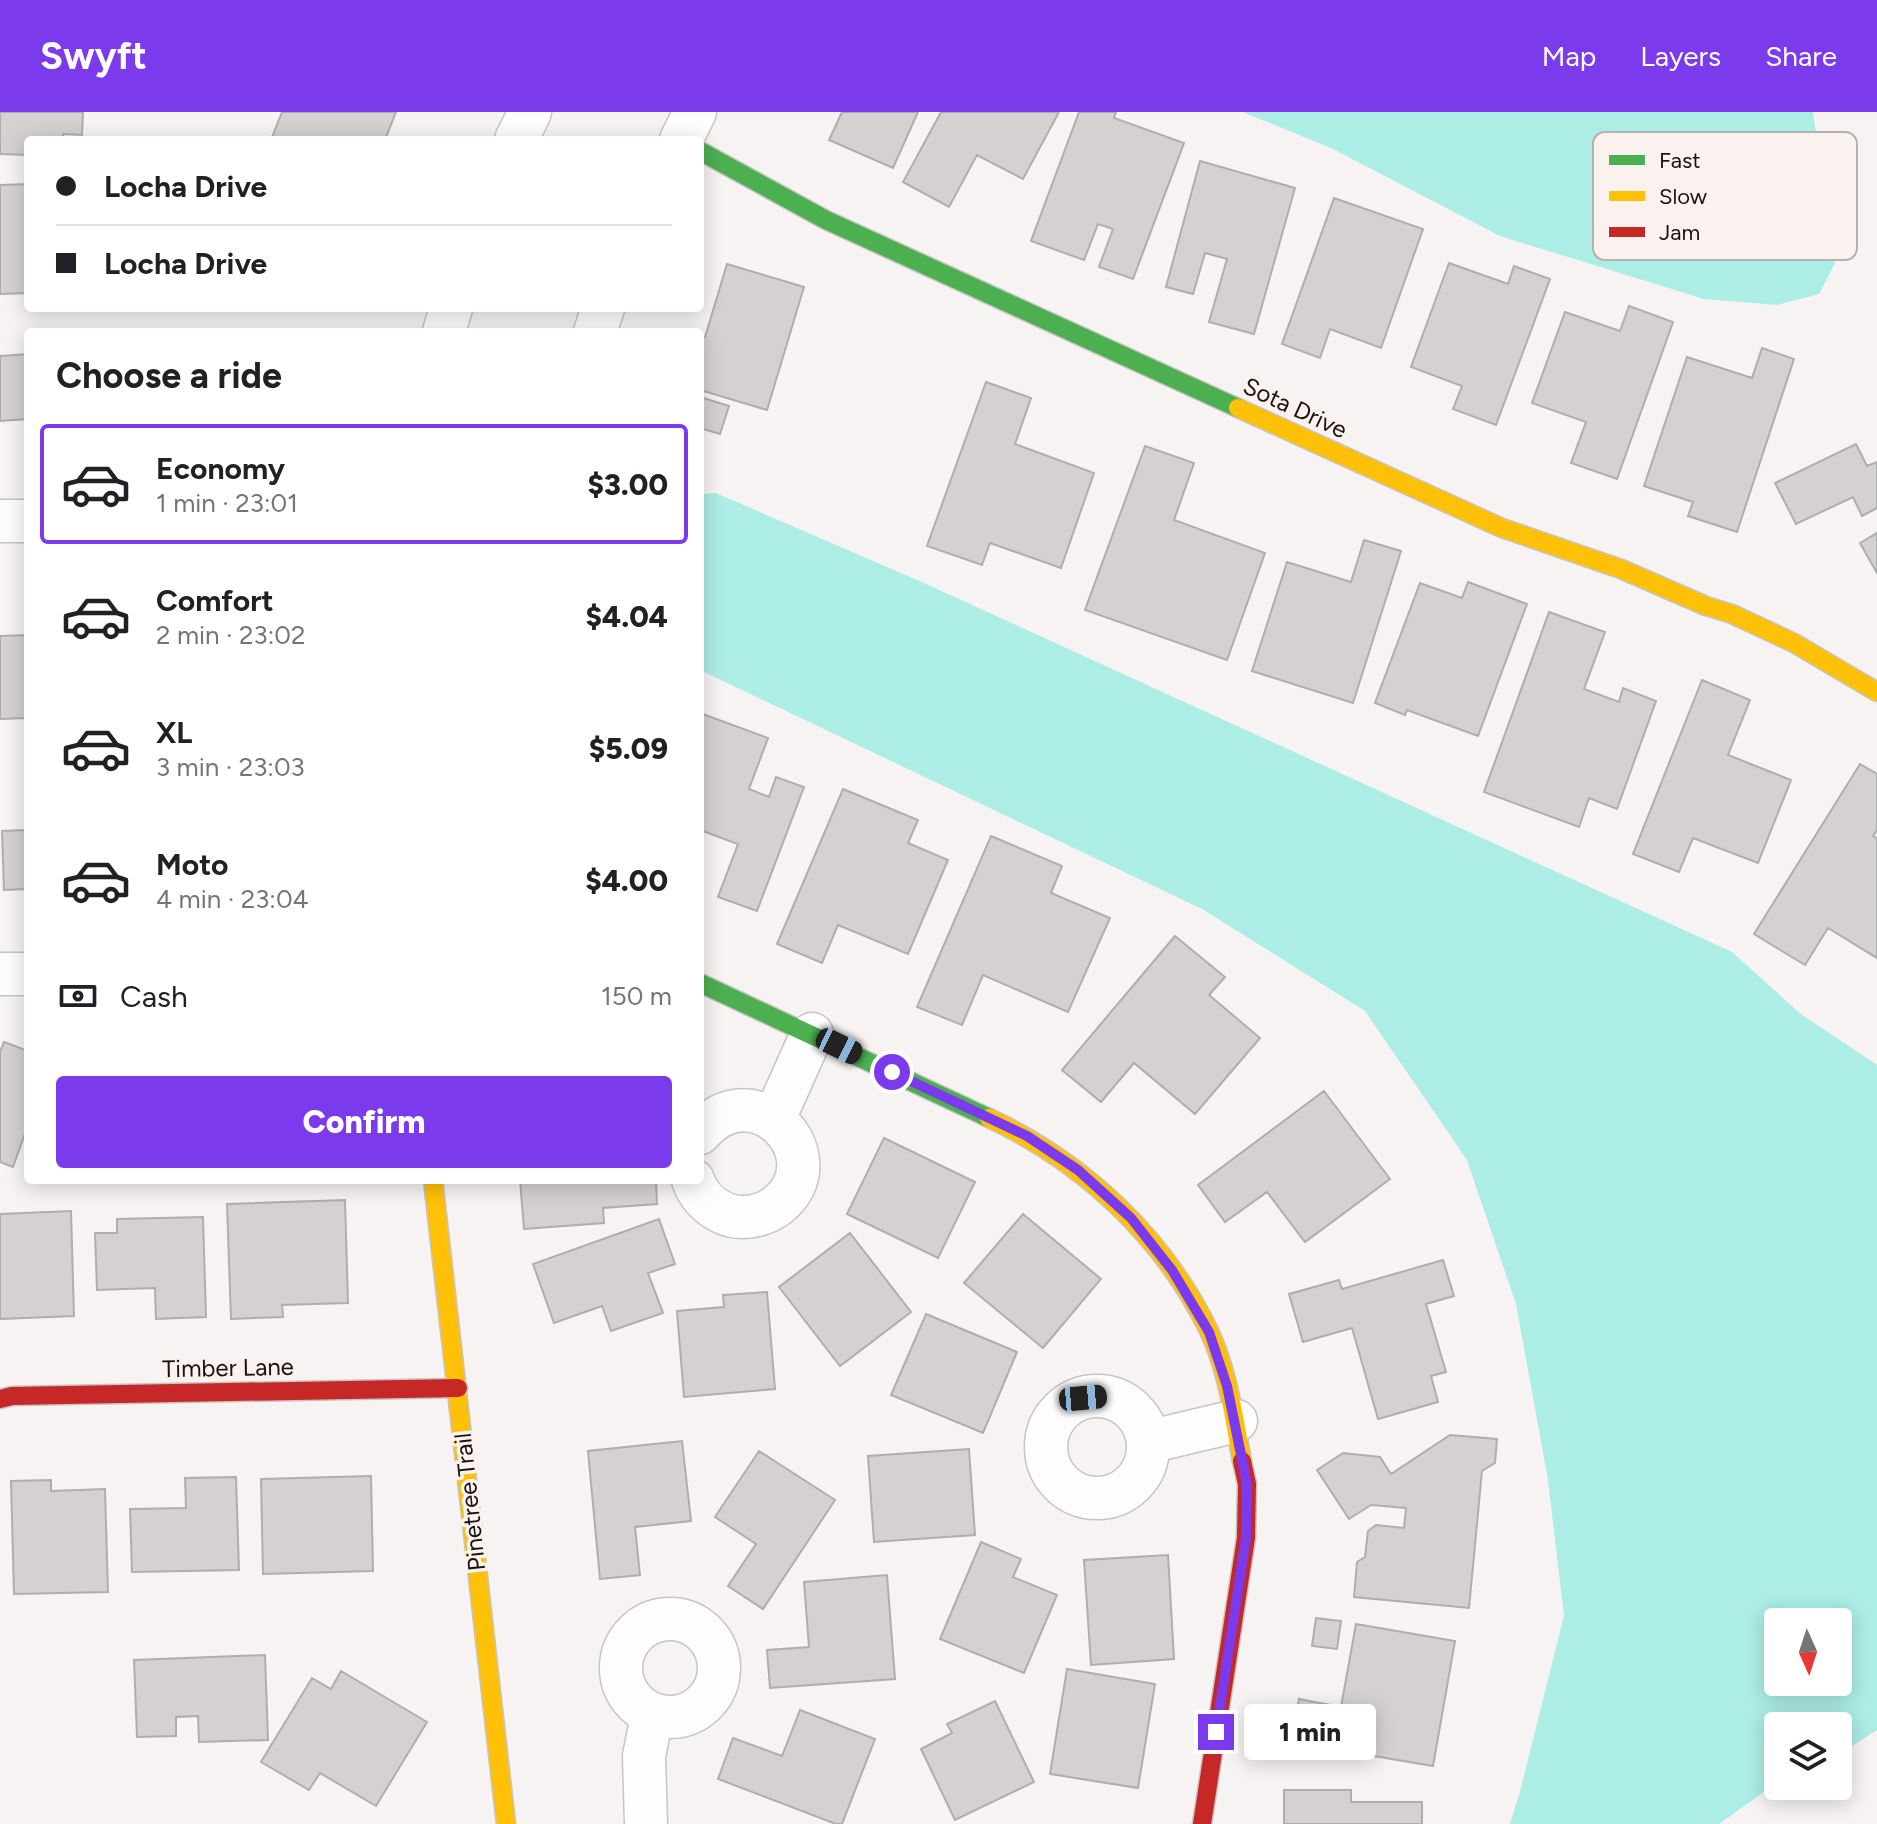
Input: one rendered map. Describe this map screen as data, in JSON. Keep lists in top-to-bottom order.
{
  "streets": {
    "street": ["Sota Drive", "Timber Lane", "Pinetree Trail"]
  },
  "crossings": [
    ["Timber Lane", "Pinetree Trail"]
  ],
  "legend": ["Fast", "Slow", "Jam"],
  "north": "bottom",
  "page": {
    "header": "Swyft",
    "nav": ["Map", "Layers", "Share"],
    "banner": ["Locha Drive", "Locha Drive"],
    "heading": "Choose a ride",
    "list": [
      {
        "name": "Economy",
        "note": "1 min · 23:01",
        "value": "$3.00"
      },
      {
        "name": "Comfort",
        "note": "2 min · 23:02",
        "value": "$4.04"
      },
      {
        "name": "XL",
        "note": "3 min · 23:03",
        "value": "$5.09"
      },
      {
        "name": "Moto",
        "note": "4 min · 23:04",
        "value": "$4.00"
      }
    ],
    "pay": ["Cash", "150 m"],
    "buttons": "Confirm",
    "bubble": "1 min"
  }
}
